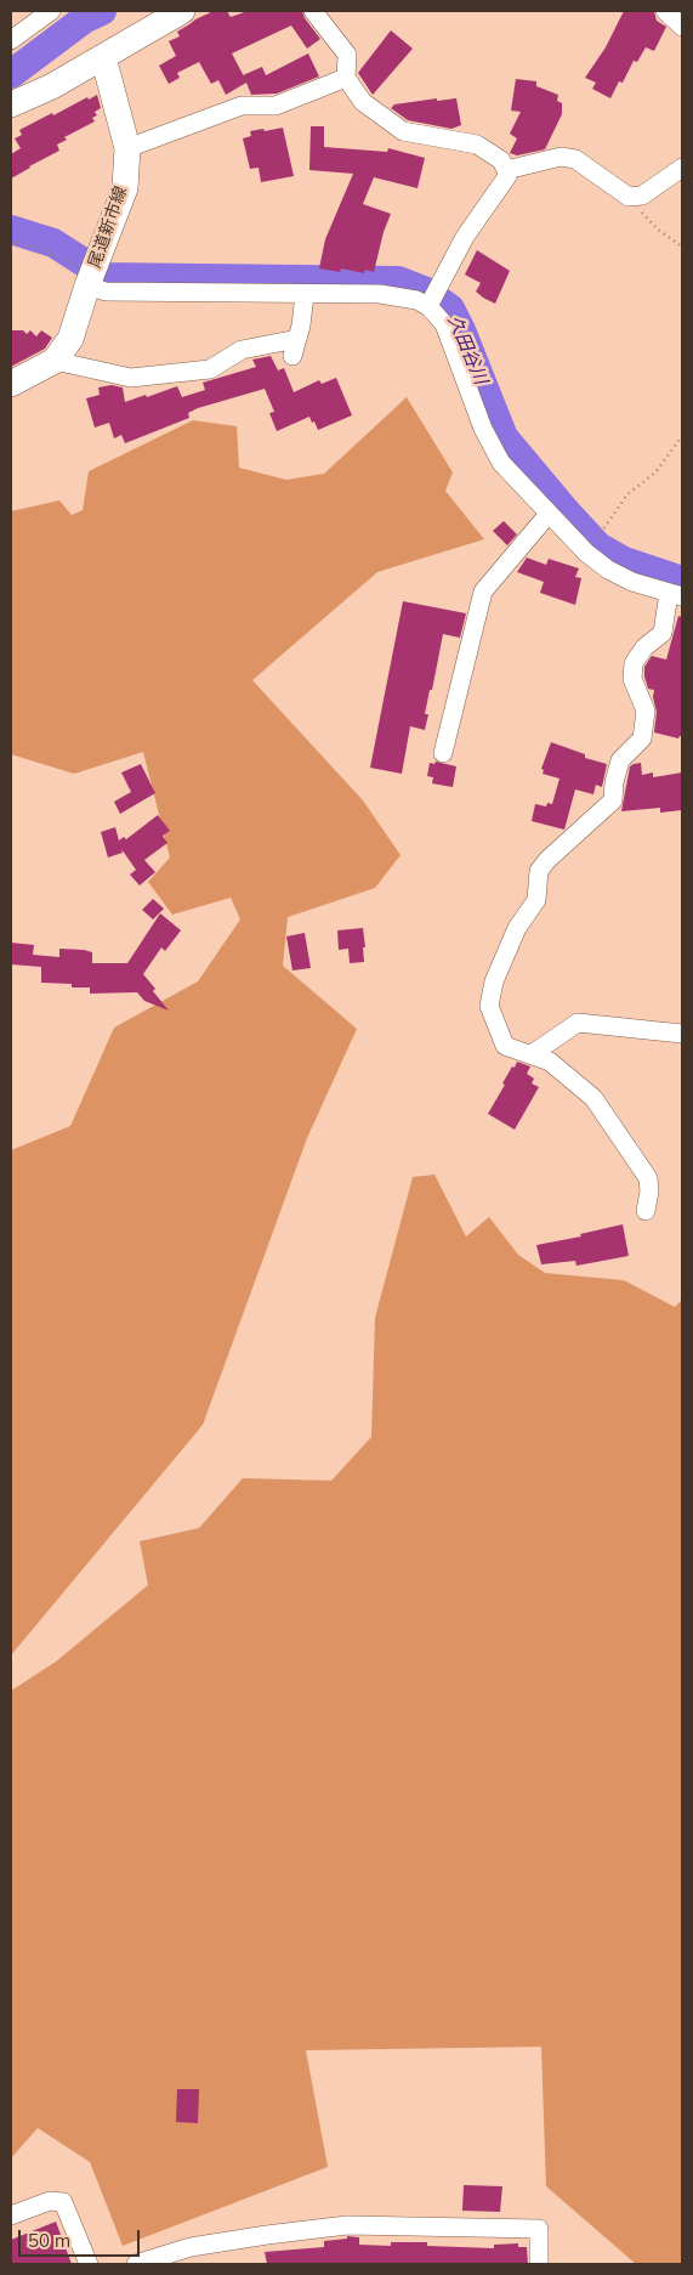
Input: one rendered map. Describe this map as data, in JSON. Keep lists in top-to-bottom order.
{
  "streets": {
    "main road": ["尾道新市線"]
  },
  "water": ["久田谷川"],
  "scale_bar": "50 m"
}
